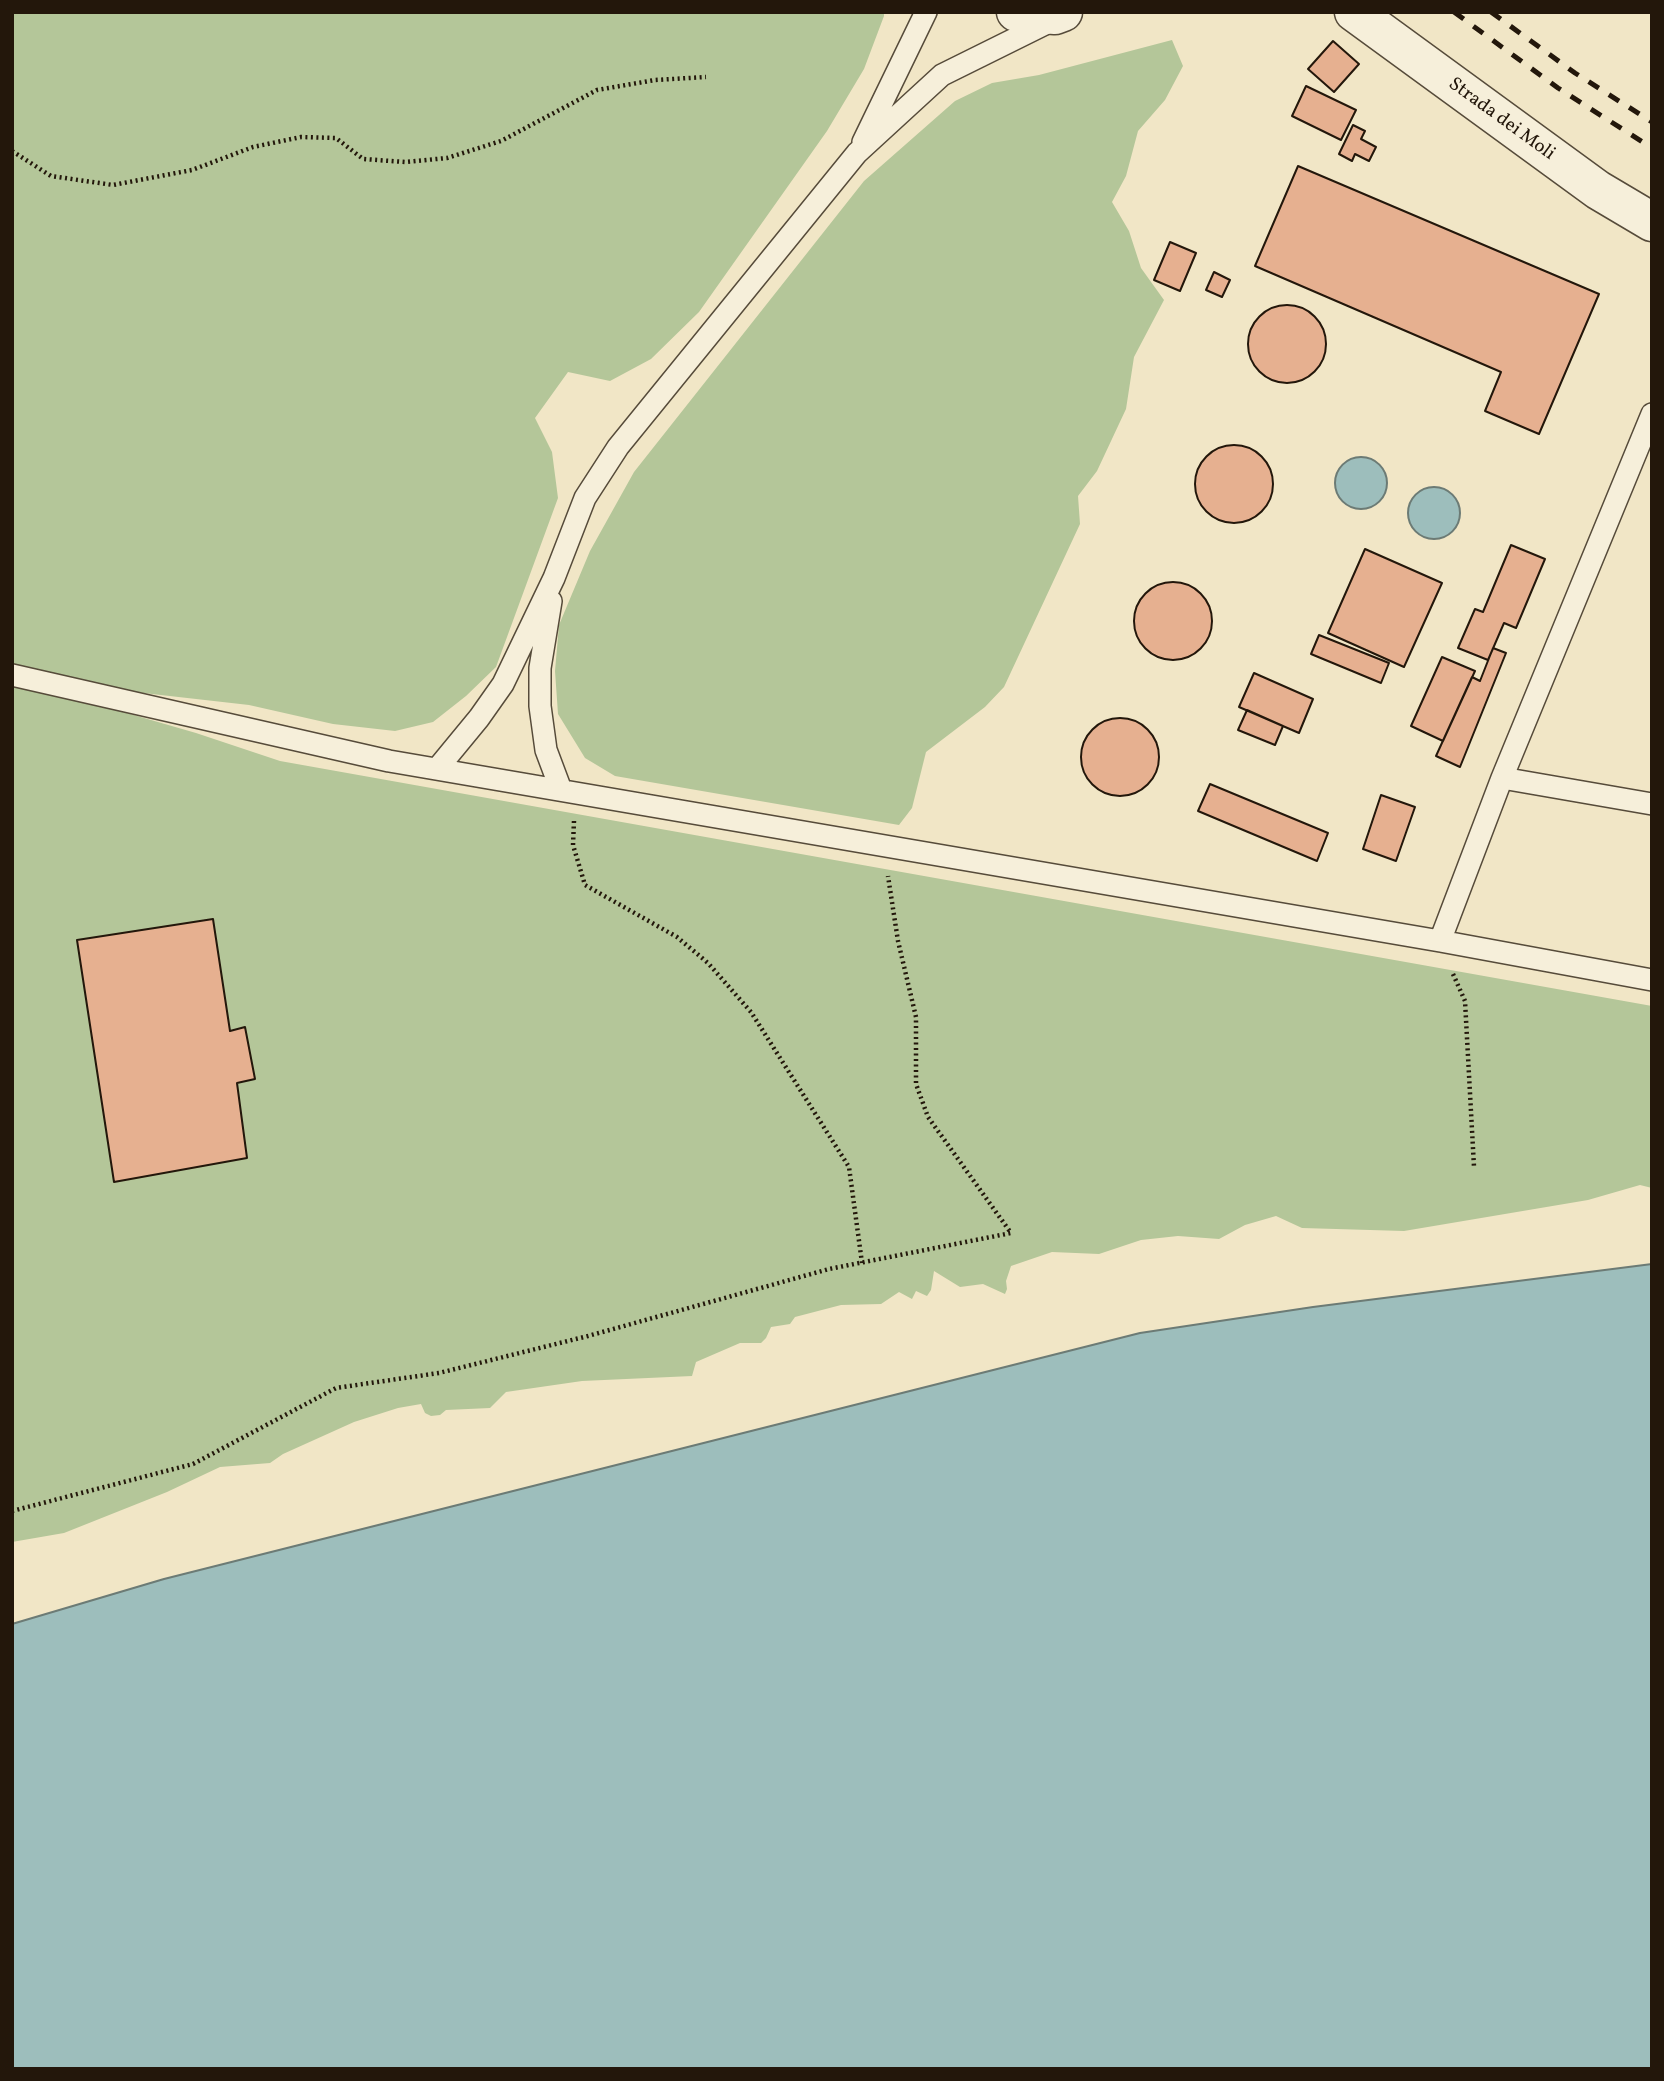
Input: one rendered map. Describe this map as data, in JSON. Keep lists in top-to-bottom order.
{
  "streets": {
    "street": ["Strada dei Moli"]
  }
}
